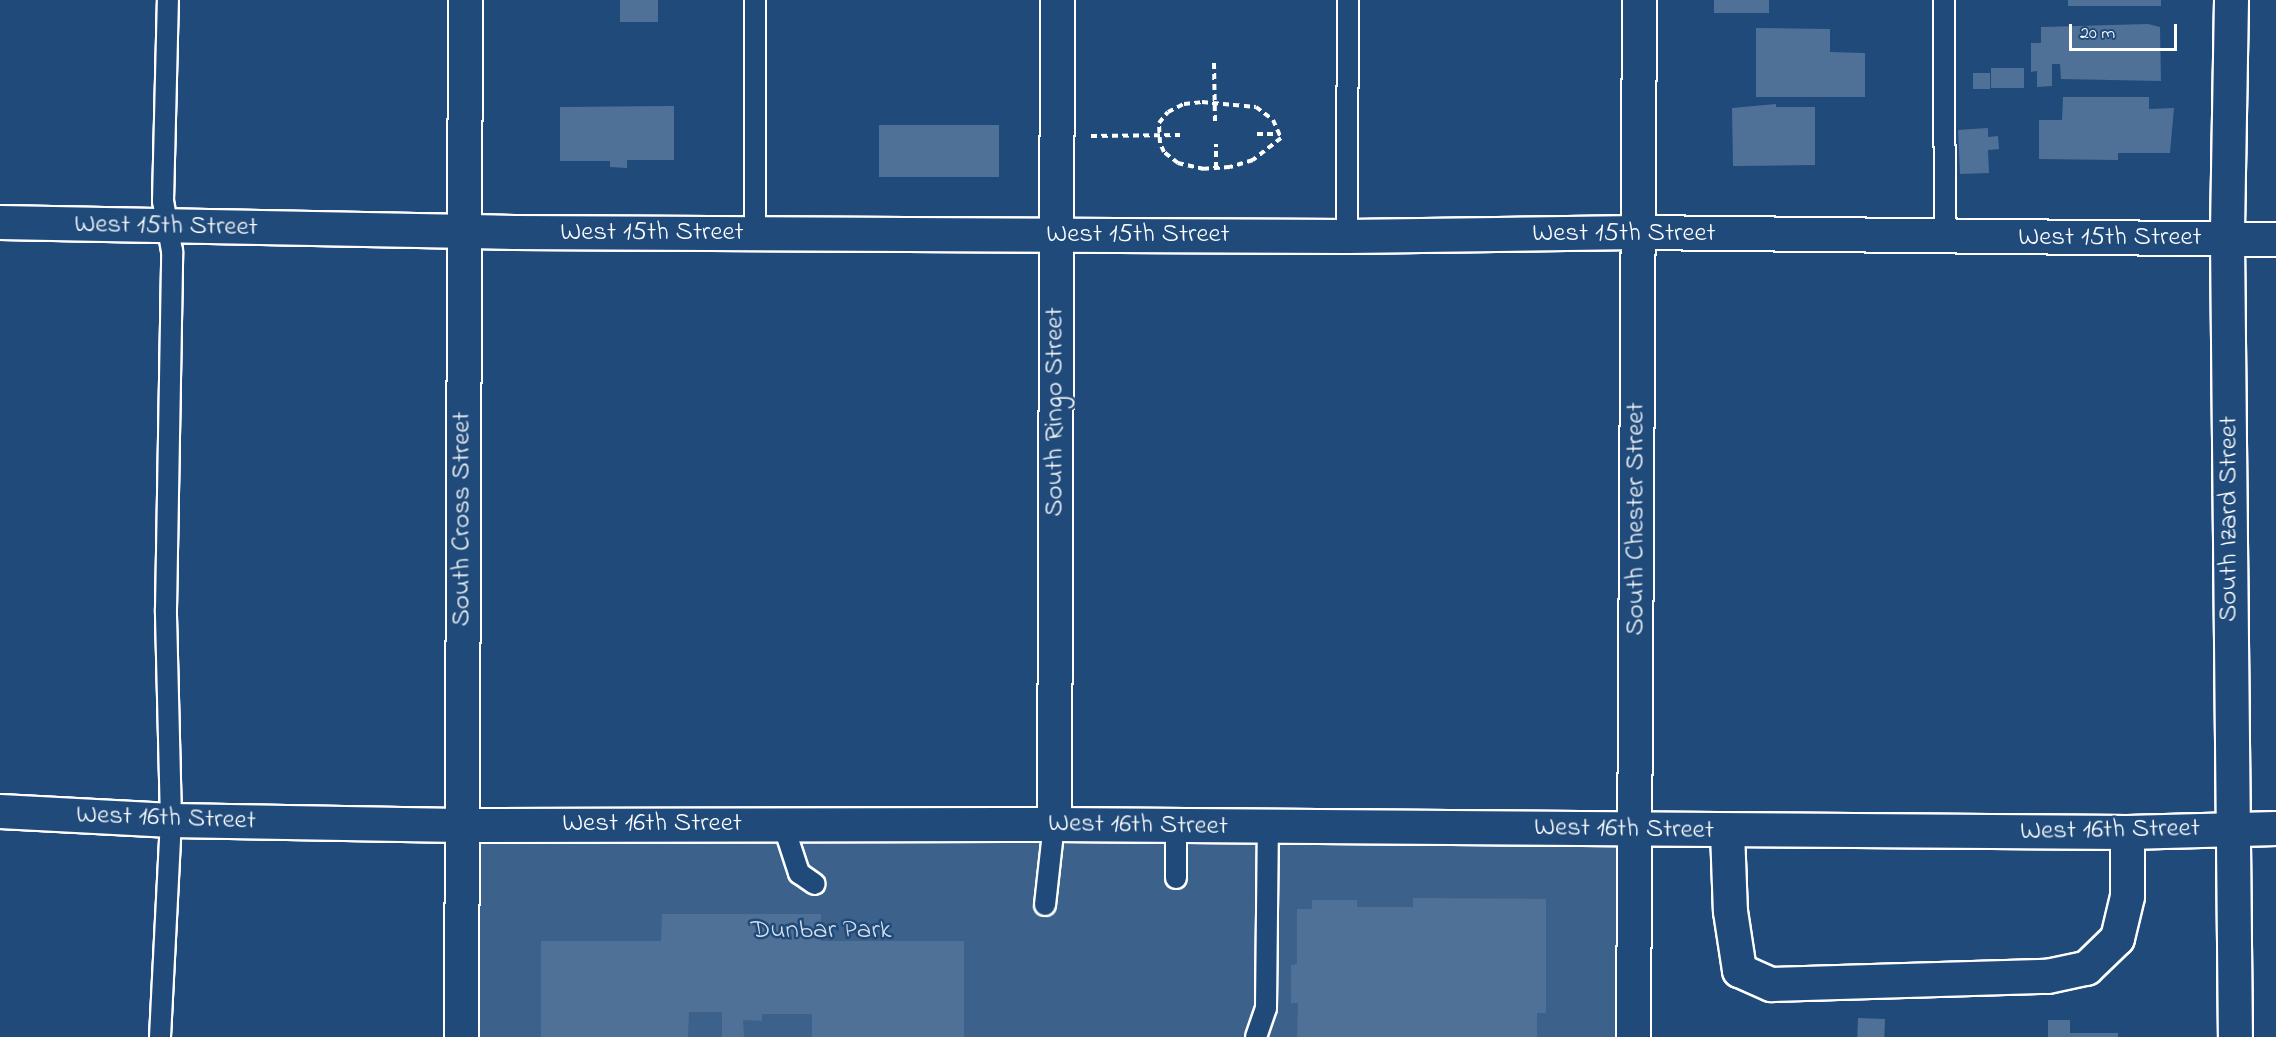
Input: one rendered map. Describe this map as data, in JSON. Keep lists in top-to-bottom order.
{
  "streets": {
    "street": [
      "West 15th Street",
      "South Ringo Street",
      "South Cross Street",
      "South Chester Street",
      "South Izard Street",
      "West 16th Street"
    ]
  },
  "crossings": [
    ["West 15th Street", "South Ringo Street"],
    ["West 15th Street", "South Cross Street"],
    ["West 15th Street", "South Chester Street"],
    ["West 15th Street", "South Izard Street"],
    ["South Ringo Street", "West 16th Street"],
    ["South Cross Street", "West 16th Street"],
    ["South Chester Street", "West 16th Street"],
    ["South Izard Street", "West 16th Street"]
  ],
  "parks": ["Dunbar Park"],
  "scale_bar": "20 m"
}
